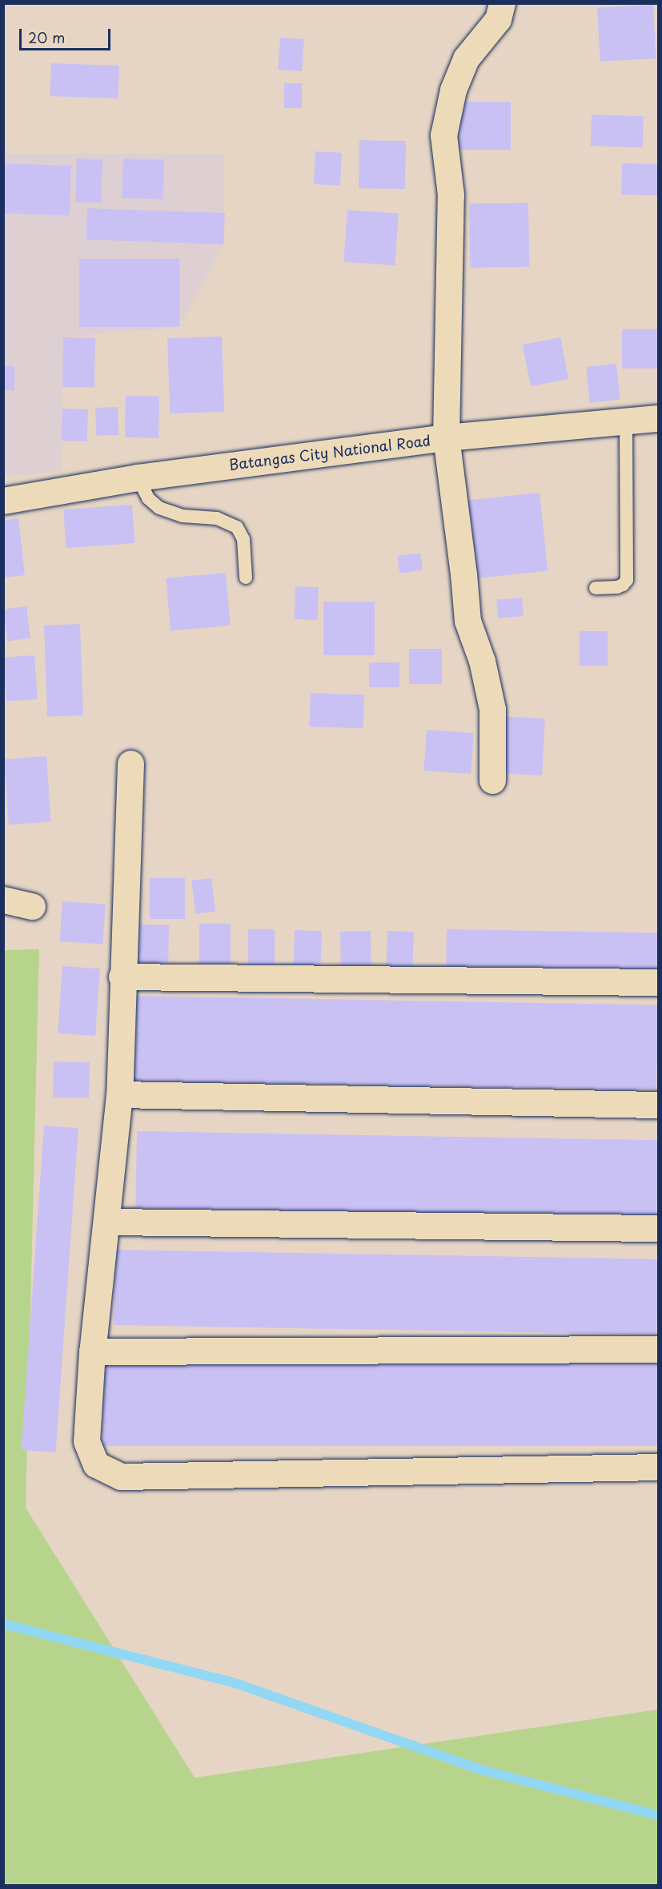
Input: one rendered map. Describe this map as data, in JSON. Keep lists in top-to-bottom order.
{
  "streets": {
    "street": ["Batangas City National Road"]
  },
  "scale_bar": "20 m"
}
